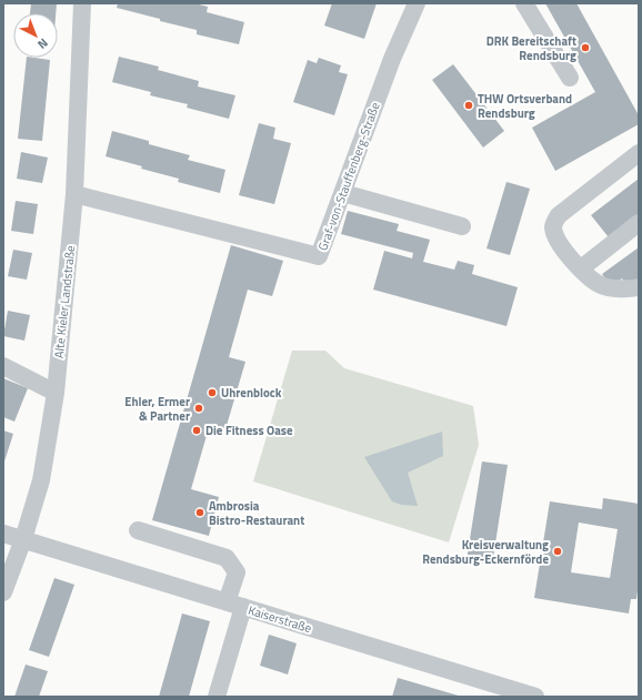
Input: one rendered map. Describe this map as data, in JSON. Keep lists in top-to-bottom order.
{
  "streets": {
    "street": ["Graf-von-Stauffenberg-Straße", "Alte Kieler Landstraße", "Kaiserstraße"]
  },
  "crossings": [
    ["Graf-von-Stauffenberg-Straße", "Alte Kieler Landstraße"],
    ["Alte Kieler Landstraße", "Kaiserstraße"]
  ],
  "places": [
    "DRK Bereitschaft Rendsburg",
    "THW Ortsverband Rendsburg",
    "Uhrenblock",
    "Ehler, Ermer & Partner",
    "Die Fitness Oase",
    "Ambrosia Bistro-Restaurant",
    "Kreisverwaltung Rendsburg-Eckernförde"
  ],
  "north": "bottom right"
}
